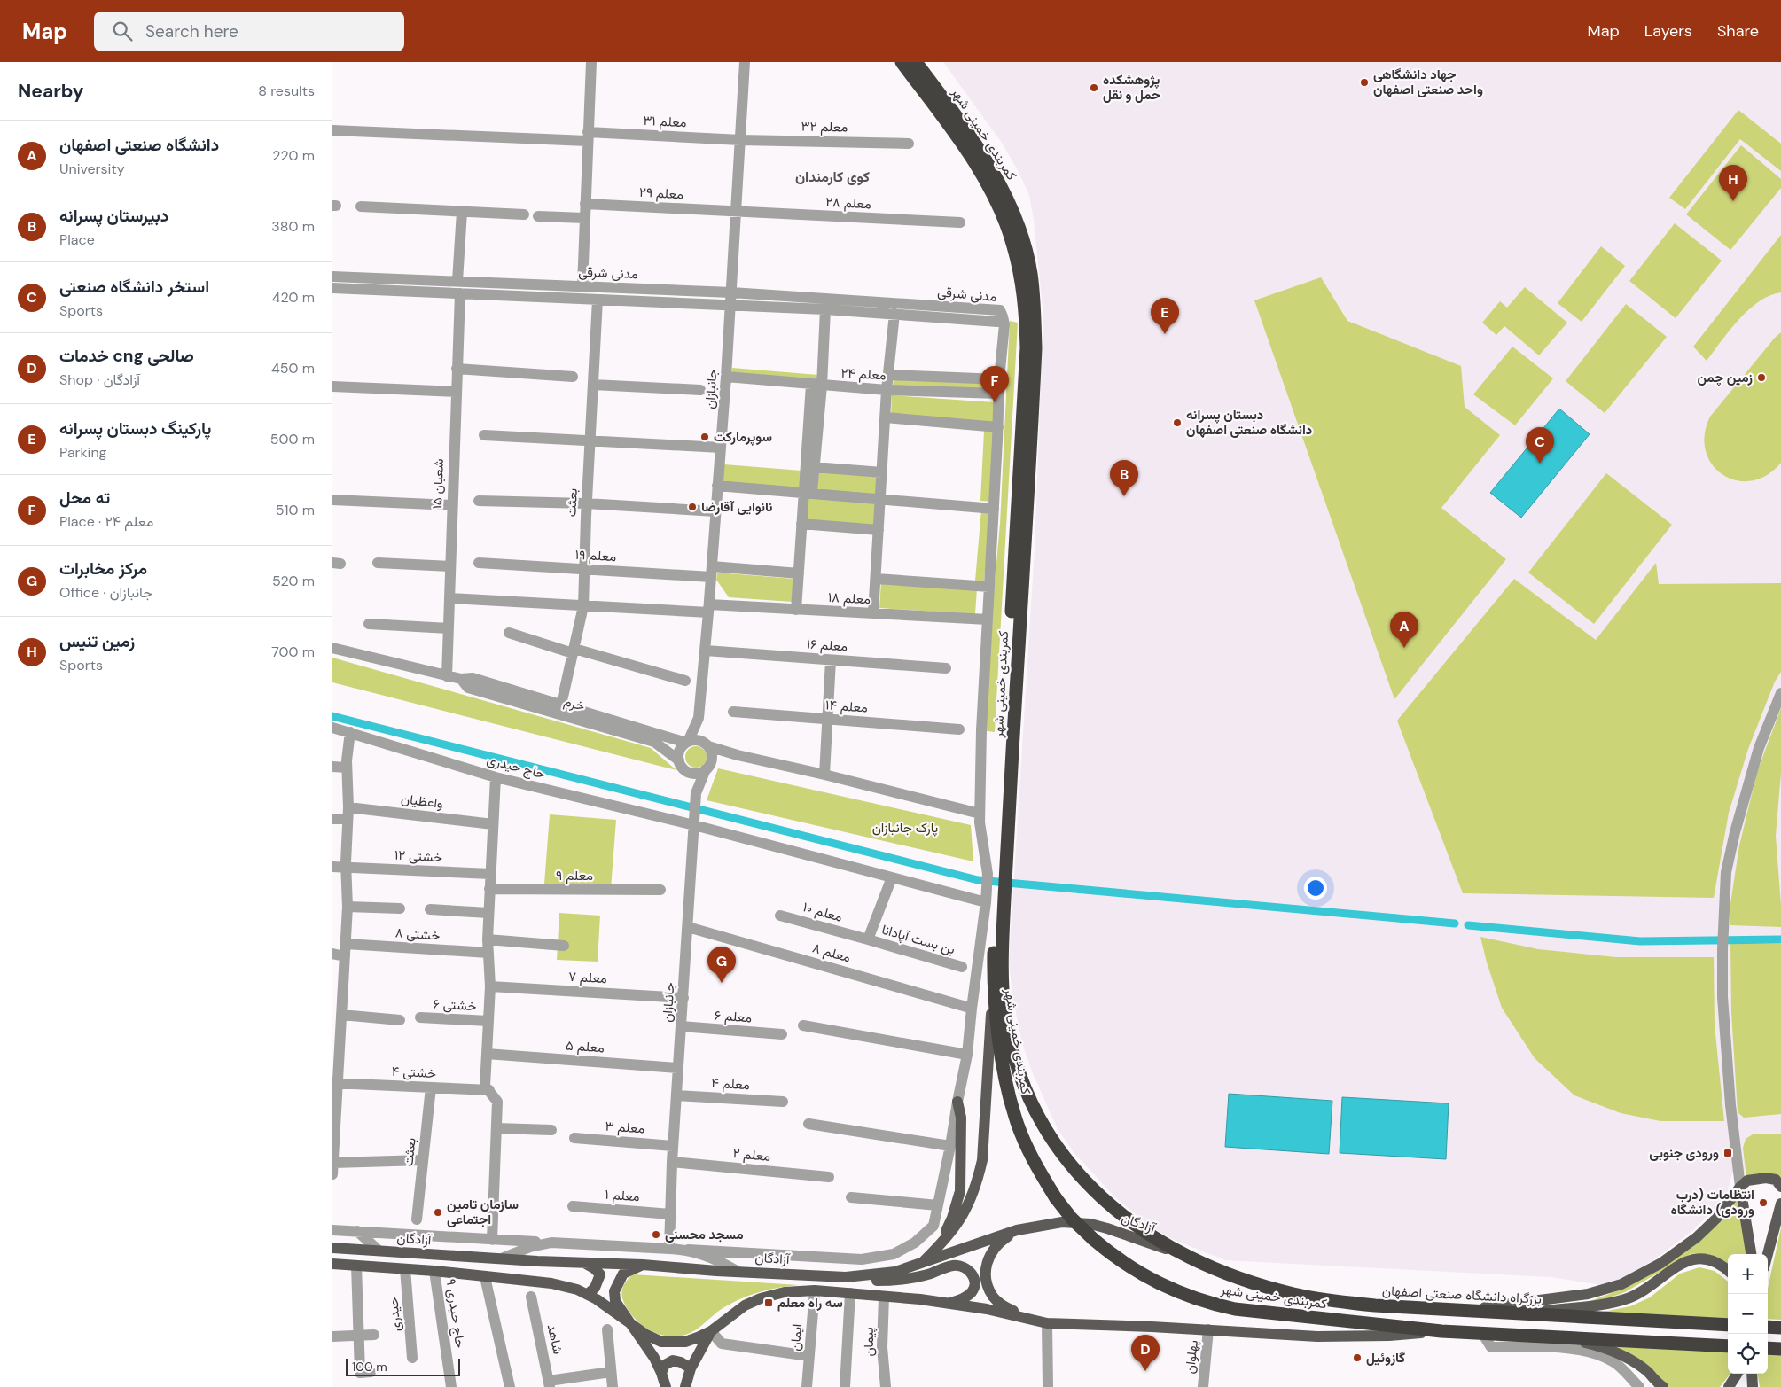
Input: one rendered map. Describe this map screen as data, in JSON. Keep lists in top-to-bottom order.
{
  "streets": {
    "highway": ["کمربندی خمینی شهر", "بزرگراه دانشگاه صنعتی اصفهان"],
    "main road": ["آزادگان"],
    "street": [
      "معلم ۳۱",
      "معلم ۳۲",
      "معلم ۲۹",
      "معلم ۲۸",
      "مدنی شرقی",
      "معلم ۲۴",
      "جانبازان",
      "۱۵ شعبان",
      "بعثت",
      "معلم ۱۹",
      "معلم ۱۸",
      "معلم ۱۶",
      "خرم",
      "معلم ۱۴",
      "حاج حیدری",
      "واعظیان",
      "خشتی ۱۲",
      "معلم ۹",
      "معلم ۱۰",
      "خشتی ۸",
      "بن بست آپادانا",
      "معلم ۸",
      "معلم ۷",
      "خشتی ۶",
      "معلم ۶",
      "معلم ۵",
      "خشتی ۴",
      "معلم ۴",
      "معلم ۳",
      "معلم ۲",
      "معلم ۱",
      "حاج حیدری ۹",
      "حیدری",
      "ایمان",
      "شاهد",
      "پیمان",
      "پهلوان"
    ]
  },
  "crossings": [
    ["معلم ۳۱", "معلم ۳۲"],
    ["معلم ۳۱", "جانبازان"],
    ["معلم ۳۲", "جانبازان"],
    ["کمربندی خمینی شهر", "حاج حیدری"],
    ["کمربندی خمینی شهر", "آزادگان"],
    ["کمربندی خمینی شهر", "بزرگراه دانشگاه صنعتی اصفهان"],
    ["معلم ۲۹", "معلم ۲۸"],
    ["معلم ۲۹", "جانبازان"],
    ["معلم ۲۸", "جانبازان"],
    ["مدنی شرقی", "جانبازان"],
    ["مدنی شرقی", "۱۵ شعبان"],
    ["مدنی شرقی", "بعثت"],
    ["معلم ۲۴", "جانبازان"],
    ["جانبازان", "معلم ۱۹"],
    ["جانبازان", "معلم ۱۸"],
    ["جانبازان", "معلم ۱۶"],
    ["جانبازان", "حاج حیدری"],
    ["جانبازان", "معلم ۸"],
    ["جانبازان", "معلم ۷"],
    ["جانبازان", "معلم ۶"],
    ["جانبازان", "معلم ۵"],
    ["جانبازان", "معلم ۴"],
    ["جانبازان", "معلم ۳"],
    ["جانبازان", "معلم ۲"],
    ["جانبازان", "معلم ۱"],
    ["۱۵ شعبان", "معلم ۱۸"],
    ["۱۵ شعبان", "خرم"],
    ["بعثت", "معلم ۱۹"],
    ["بعثت", "معلم ۱۸"],
    ["بعثت", "خرم"],
    ["بعثت", "خشتی ۴"],
    ["معلم ۱۰", "بن بست آپادانا"],
    ["آزادگان", "بزرگراه دانشگاه صنعتی اصفهان"]
  ],
  "districts": ["کوی کارمندان"],
  "parks": ["پارک جانبازان"],
  "places": {
    "other": [
      "جهاد دانشگاهی واحد صنعتی اصفهان",
      "پژوهشکده حمل و نقل",
      "زمین چمن",
      "دبستان پسرانه دانشگاه صنعتی اصفهان",
      "سوپرمارکت",
      "نانوایی آقارضا",
      "انتظامات (درب ورودی) دانشگاه",
      "سازمان تامین اجتماعی",
      "مسجد محسنی",
      "گازوئیل"
    ],
    "transit": ["ورودی جنوبی", "سه راه معلم"]
  },
  "scale_bar": "100 m",
  "page": {
    "header": "Map",
    "search": "Search here",
    "nav": ["Map", "Layers", "Share"],
    "heading": ["Nearby", "8 results"],
    "list": [
      {
        "mark": "A",
        "name": "دانشگاه صنعتی اصفهان",
        "note": "University",
        "value": "220 m"
      },
      {
        "mark": "B",
        "name": "دبیرستان پسرانه",
        "note": "Place",
        "value": "380 m"
      },
      {
        "mark": "C",
        "name": "استخر دانشگاه صنعتی",
        "note": "Sports",
        "value": "420 m"
      },
      {
        "mark": "D",
        "name": "خدمات cng صالحی",
        "note": "Shop · آزادگان",
        "value": "450 m"
      },
      {
        "mark": "E",
        "name": "پارکینگ دبستان پسرانه",
        "note": "Parking",
        "value": "500 m"
      },
      {
        "mark": "F",
        "name": "ته محل",
        "note": "Place · معلم ۲۴",
        "value": "510 m"
      },
      {
        "mark": "G",
        "name": "مرکز مخابرات",
        "note": "Office · جانبازان",
        "value": "520 m"
      },
      {
        "mark": "H",
        "name": "زمین تنیس",
        "note": "Sports",
        "value": "700 m"
      }
    ],
    "pins": [
      "H",
      "E",
      "F",
      "C",
      "B",
      "A",
      "G",
      "D"
    ],
    "map_buttons": ["+", "−"],
    "scale": "100 m"
  }
}
